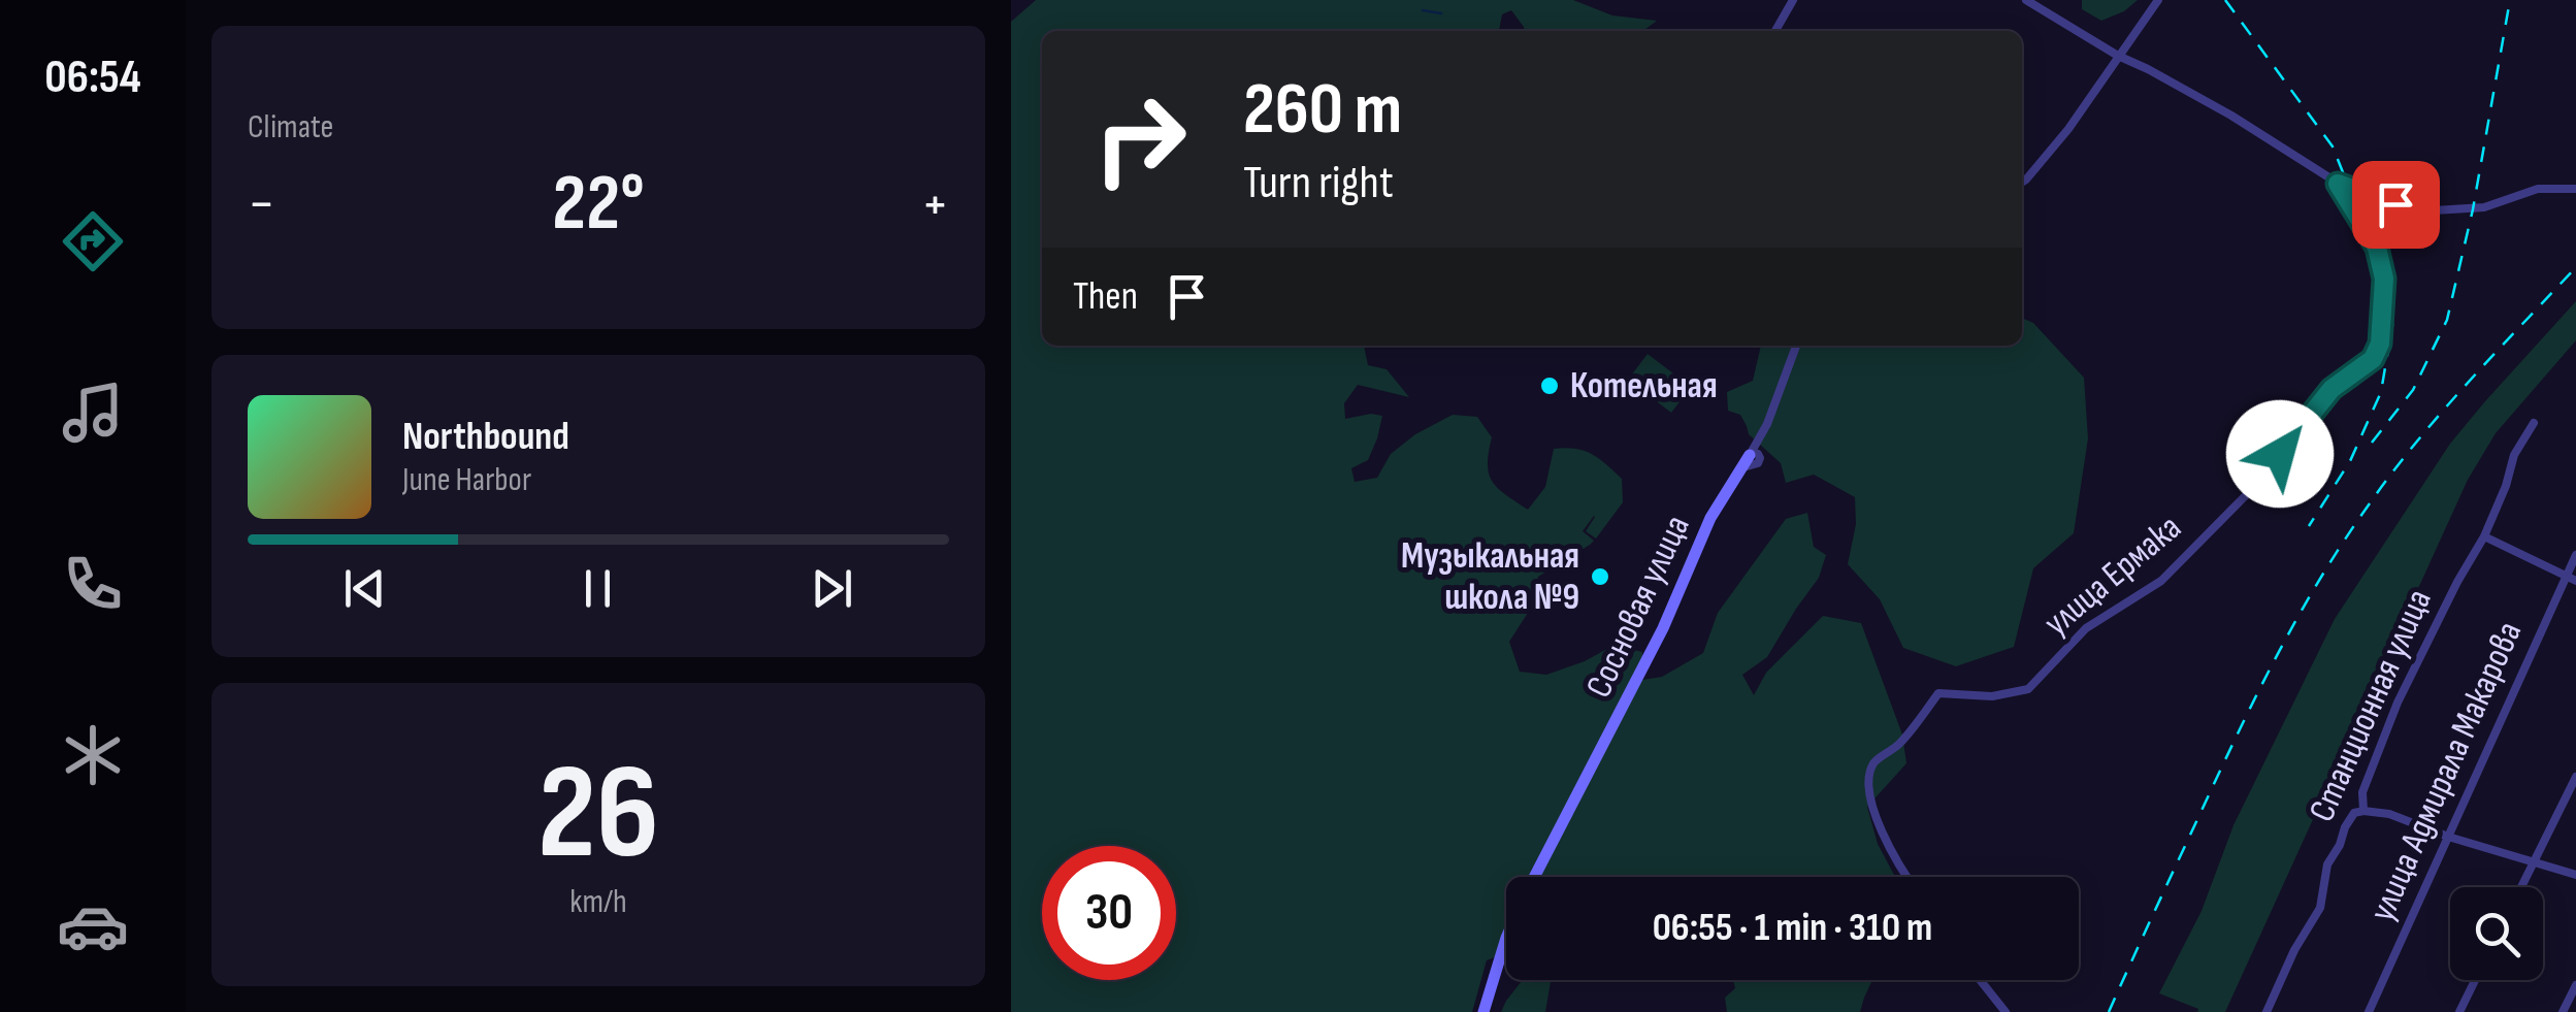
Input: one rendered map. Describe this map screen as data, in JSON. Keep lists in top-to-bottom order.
{
  "streets": {
    "street": [
      "улица Ермака",
      "Сосновая улица",
      "Станционная улица",
      "улица Адмирала Макарова"
    ]
  },
  "places": ["Котельная", "Музыкальная школа №9"],
  "page": {
    "tabs": "06:54",
    "tile": [
      "Climate",
      ["26", "km/h"]
    ],
    "turn": ["260 m", "Turn right"],
    "heat": ["−", "22°", "+"],
    "then": "Then",
    "song": ["Northbound", "June Harbor"],
    "limit": "30",
    "trip": "06:55 · 1 min · 310 m"
  }
}
